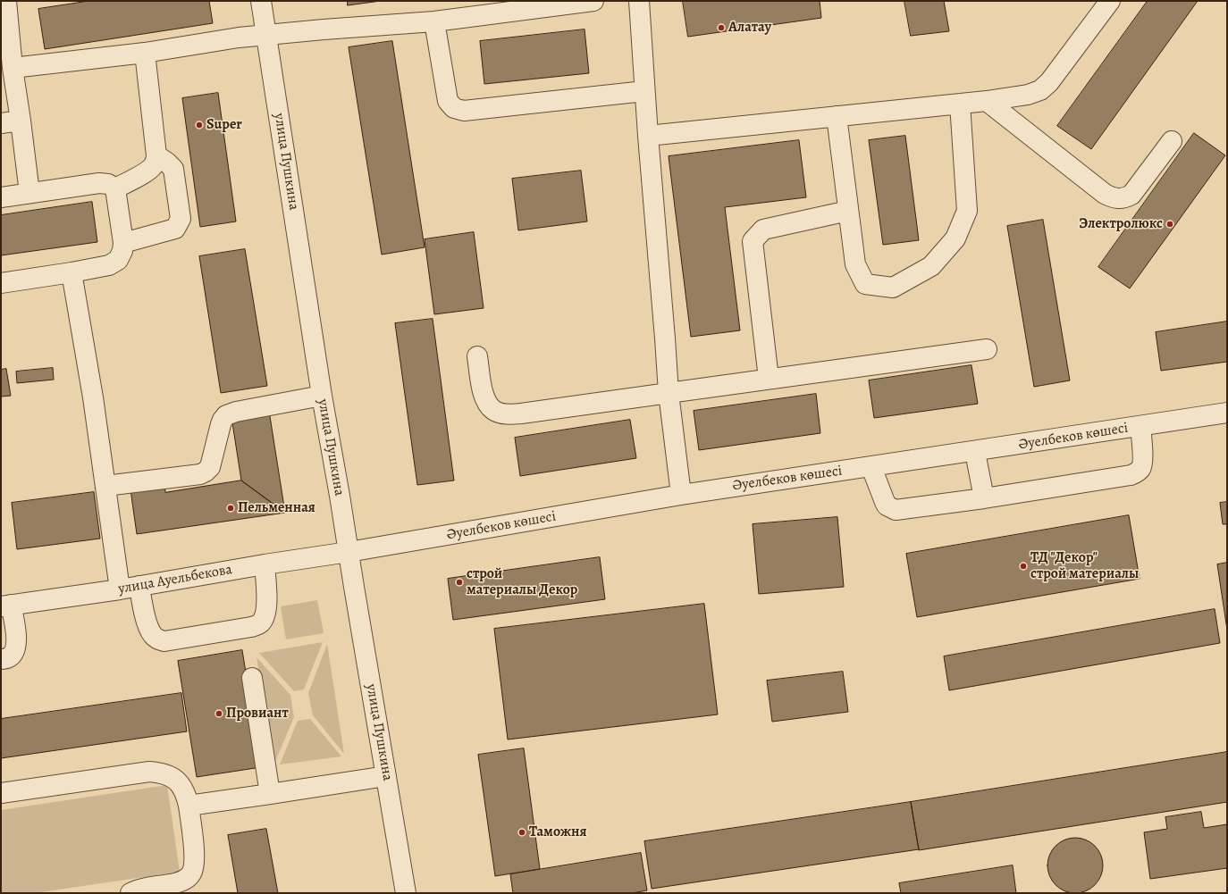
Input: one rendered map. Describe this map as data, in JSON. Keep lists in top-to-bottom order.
{
  "streets": {
    "street": ["улица Пушкина", "Әуелбеков көшесі", "улица Ауельбекова"]
  },
  "crossings": [
    ["улица Пушкина", "Әуелбеков көшесі"],
    ["улица Пушкина", "улица Ауельбекова"],
    ["Әуелбеков көшесі", "улица Ауельбекова"]
  ],
  "places": [
    "Алатау",
    "Super",
    "Электролюкс",
    "Пельменная",
    "ТД \"Декор\" строй материалы",
    "строй материалы Декор",
    "Провиант",
    "Таможня"
  ]
}
